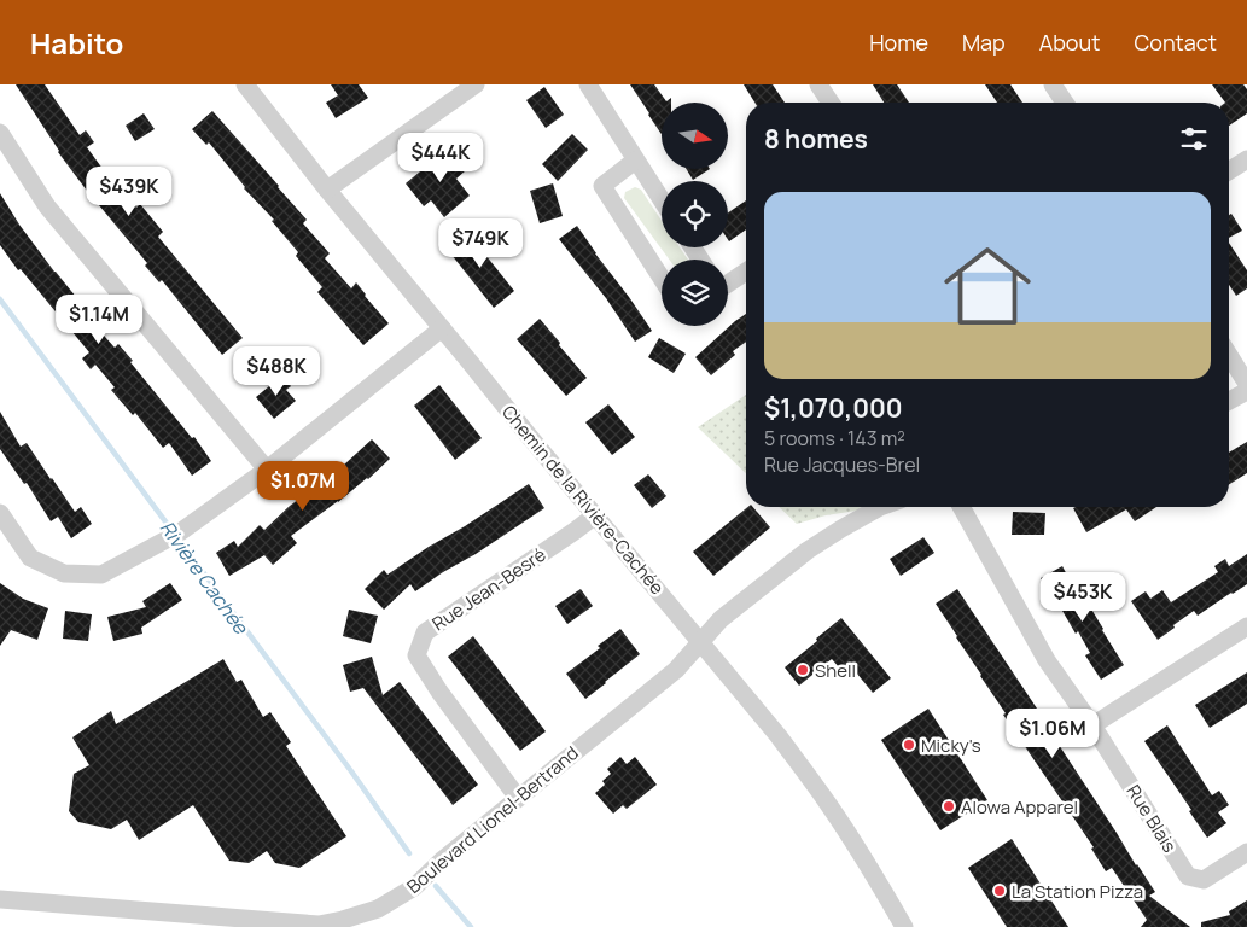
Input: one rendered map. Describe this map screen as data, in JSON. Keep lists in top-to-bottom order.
{
  "streets": {
    "street": [
      "Chemin de la Rivière-Cachée",
      "Rue Jean-Besré",
      "Rue Blais",
      "Boulevard Lionel-Bertrand"
    ]
  },
  "crossings": [
    ["Chemin de la Rivière-Cachée", "Rue Jean-Besré"],
    ["Chemin de la Rivière-Cachée", "Boulevard Lionel-Bertrand"],
    ["Rue Jean-Besré", "Boulevard Lionel-Bertrand"]
  ],
  "water": ["Rivière Cachée"],
  "places": [
    "Shell",
    "Micky's",
    "Alowa Apparel",
    "La Station Pizza"
  ],
  "north": "right",
  "page": {
    "header": "Habito",
    "nav": [
      "Home",
      "Map",
      "About",
      "Contact"
    ],
    "heading": "8 homes",
    "price": [
      "$444K",
      "$439K",
      "$749K",
      "$1.14M",
      "$488K",
      "$1.07M",
      "$453K",
      "$1.06M"
    ],
    "list": [
      {
        "name": "$1,070,000",
        "note": "5 rooms · 143 m² · Rue Jacques-Brel"
      }
    ]
  }
}
